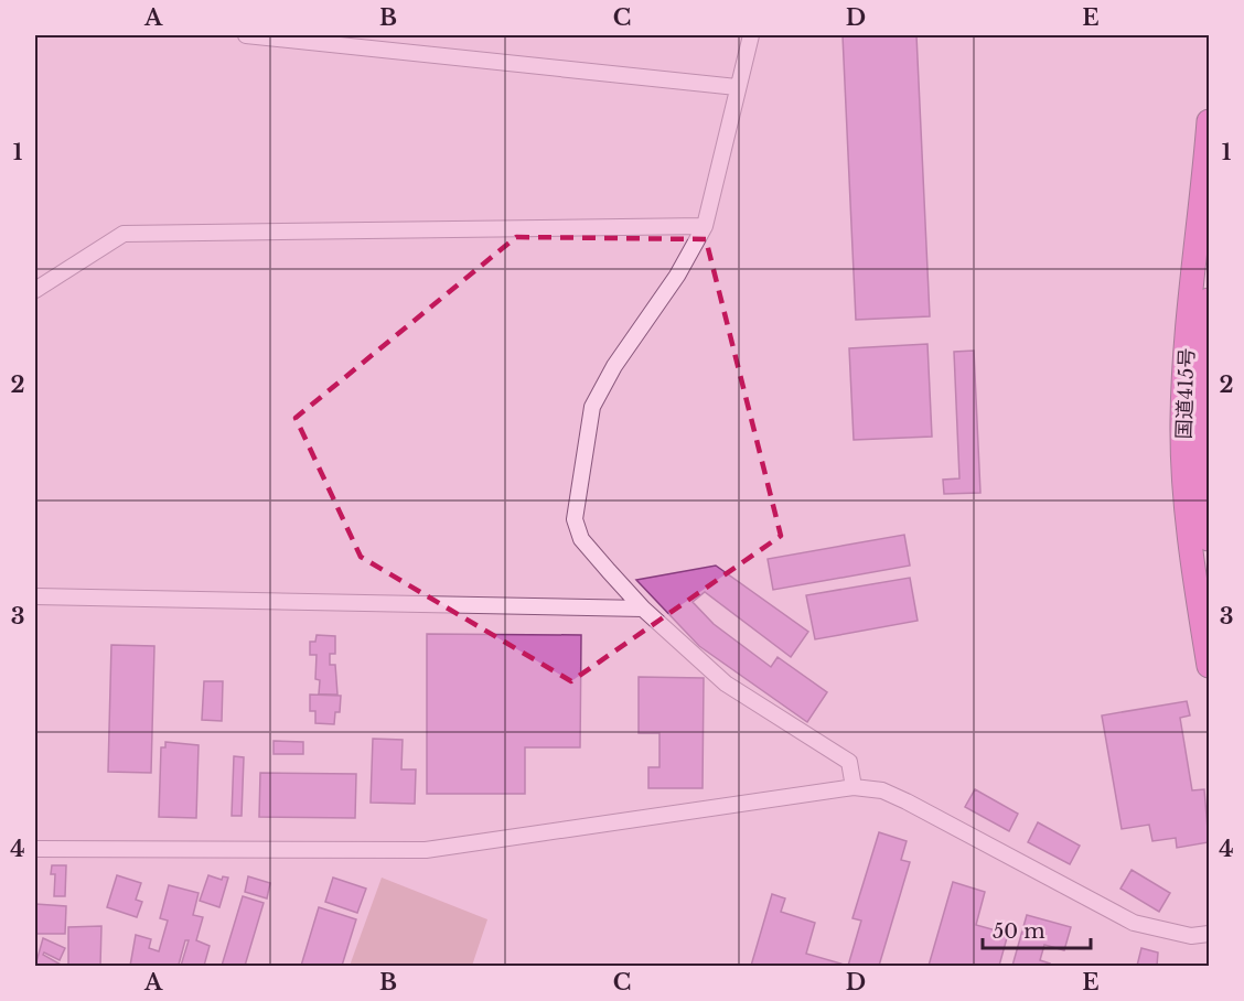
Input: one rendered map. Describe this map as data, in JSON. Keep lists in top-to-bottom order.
{
  "streets": {
    "highway": ["国道415号"]
  },
  "scale_bar": "50 m",
  "grid": {
    "columns": [
      "A",
      "B",
      "C",
      "D",
      "E"
    ],
    "rows": [
      "1",
      "2",
      "3",
      "4"
    ]
  }
}
